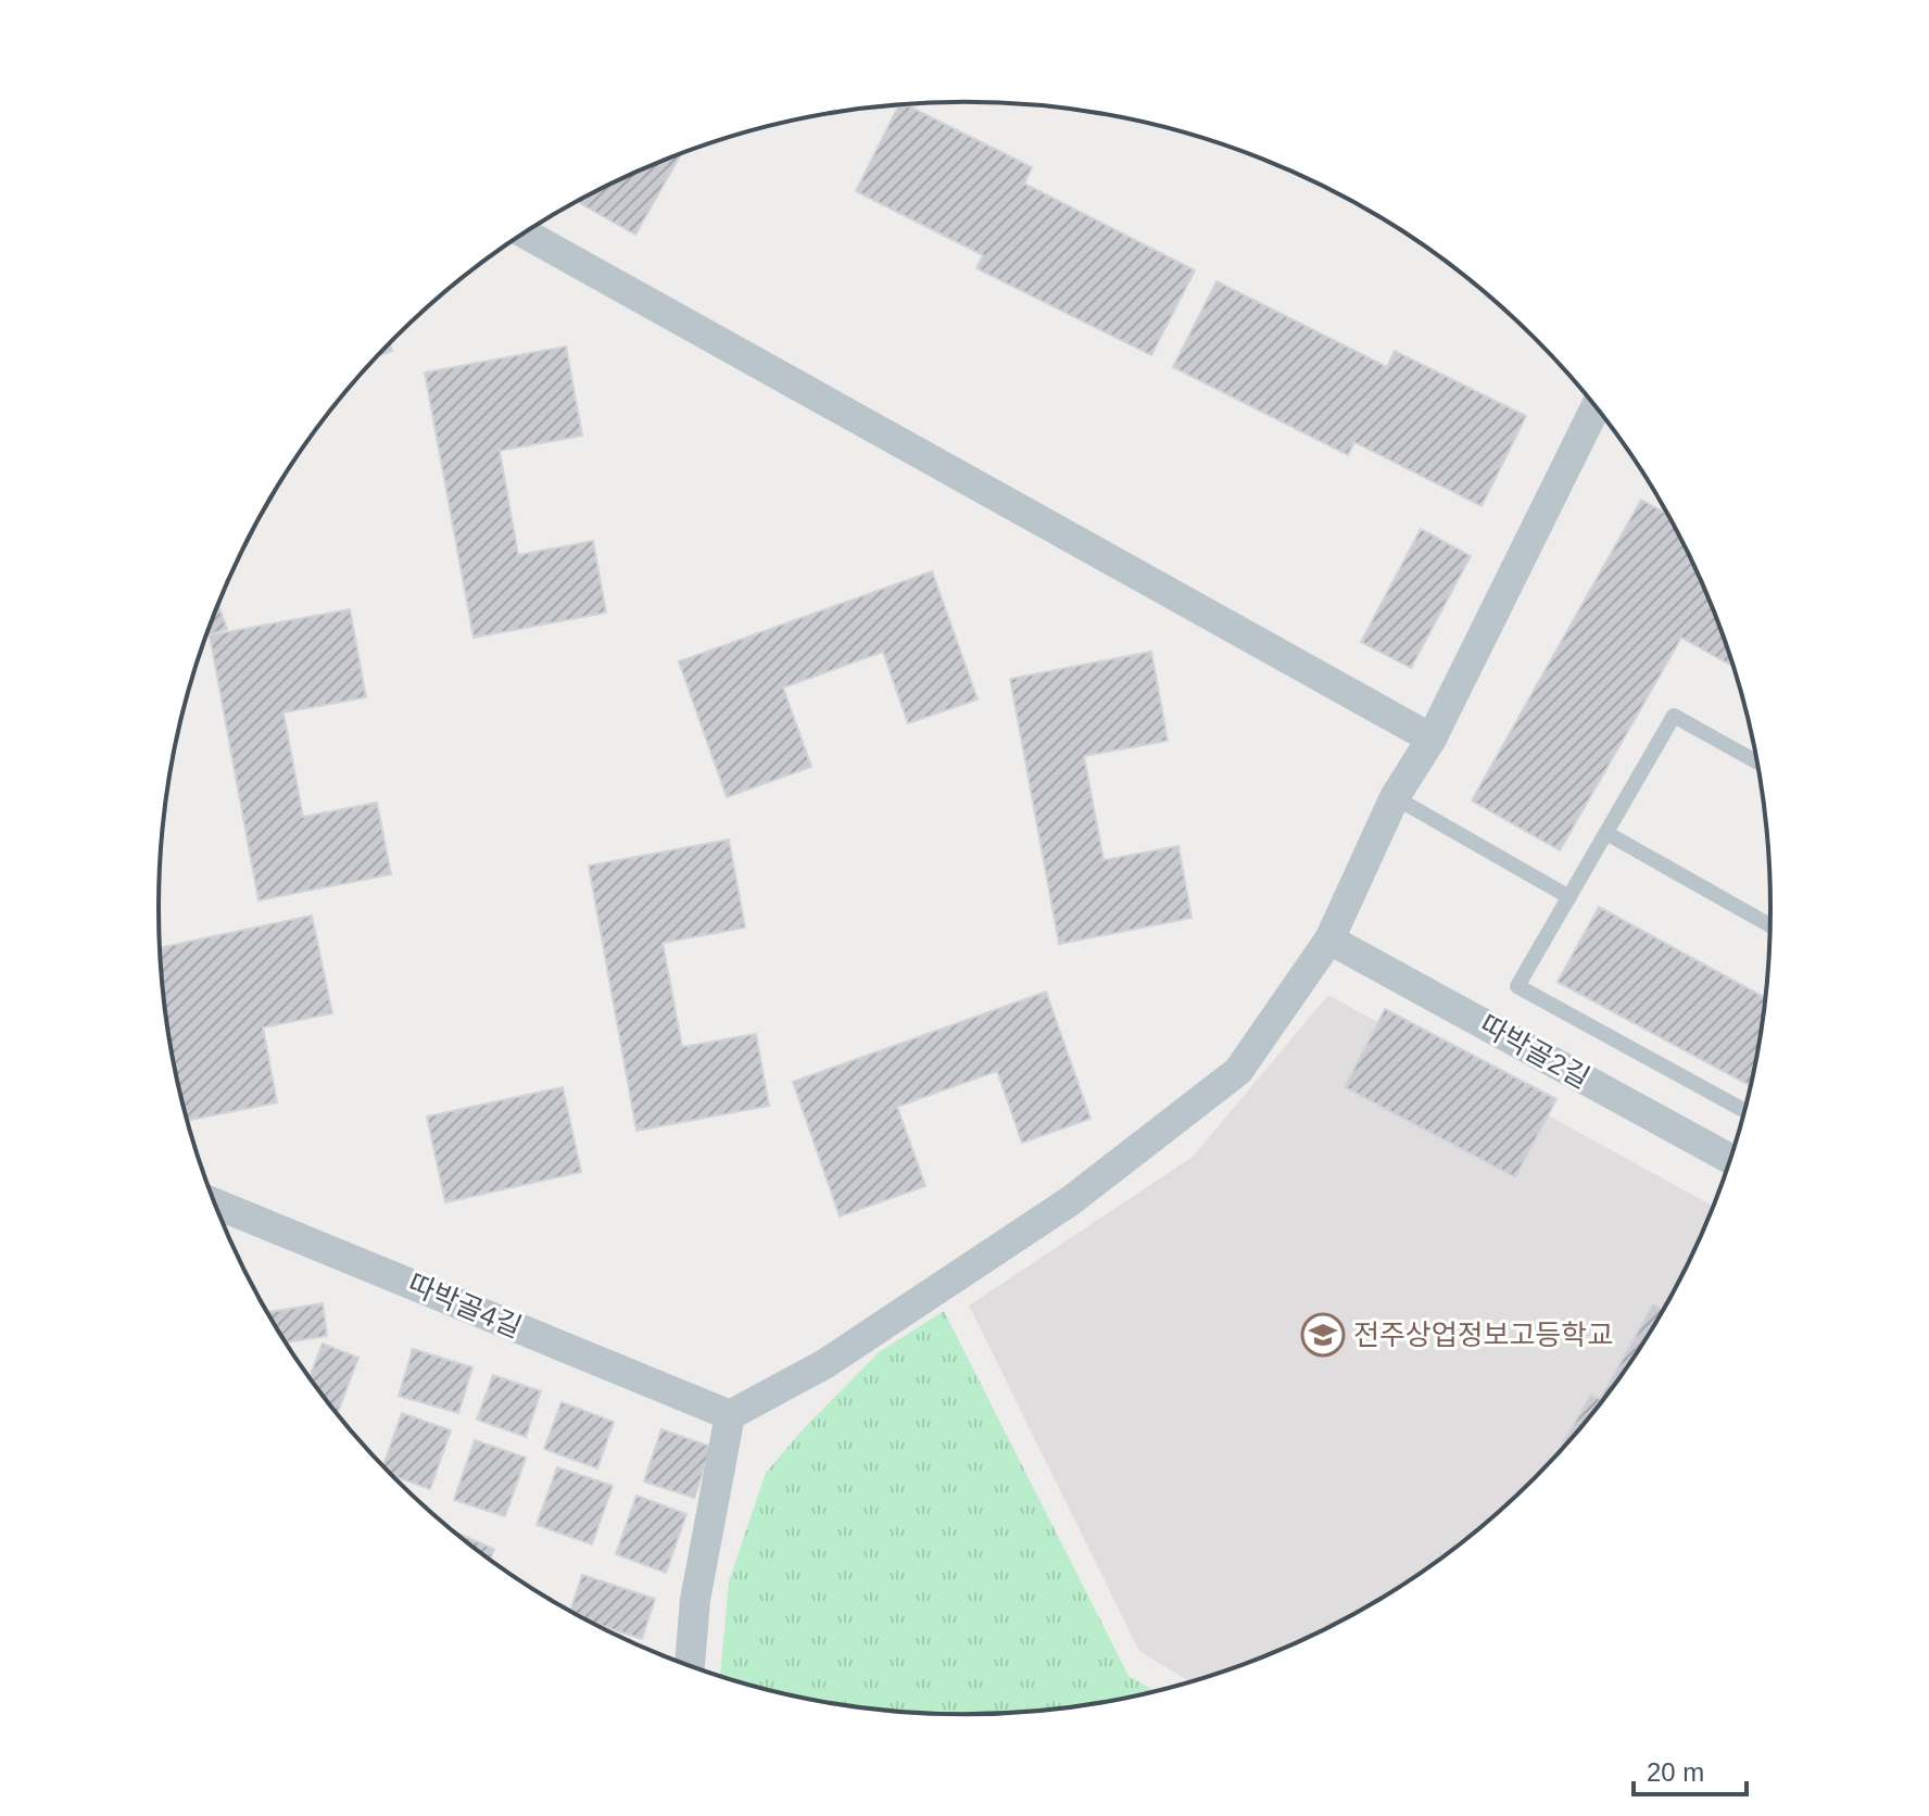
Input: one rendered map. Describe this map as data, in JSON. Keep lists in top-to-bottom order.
{
  "streets": {
    "street": ["따박골2길", "따박골4길"]
  },
  "places": {
    "school or university": ["전주상업정보고등학교"]
  },
  "scale_bar": "20 m"
}
